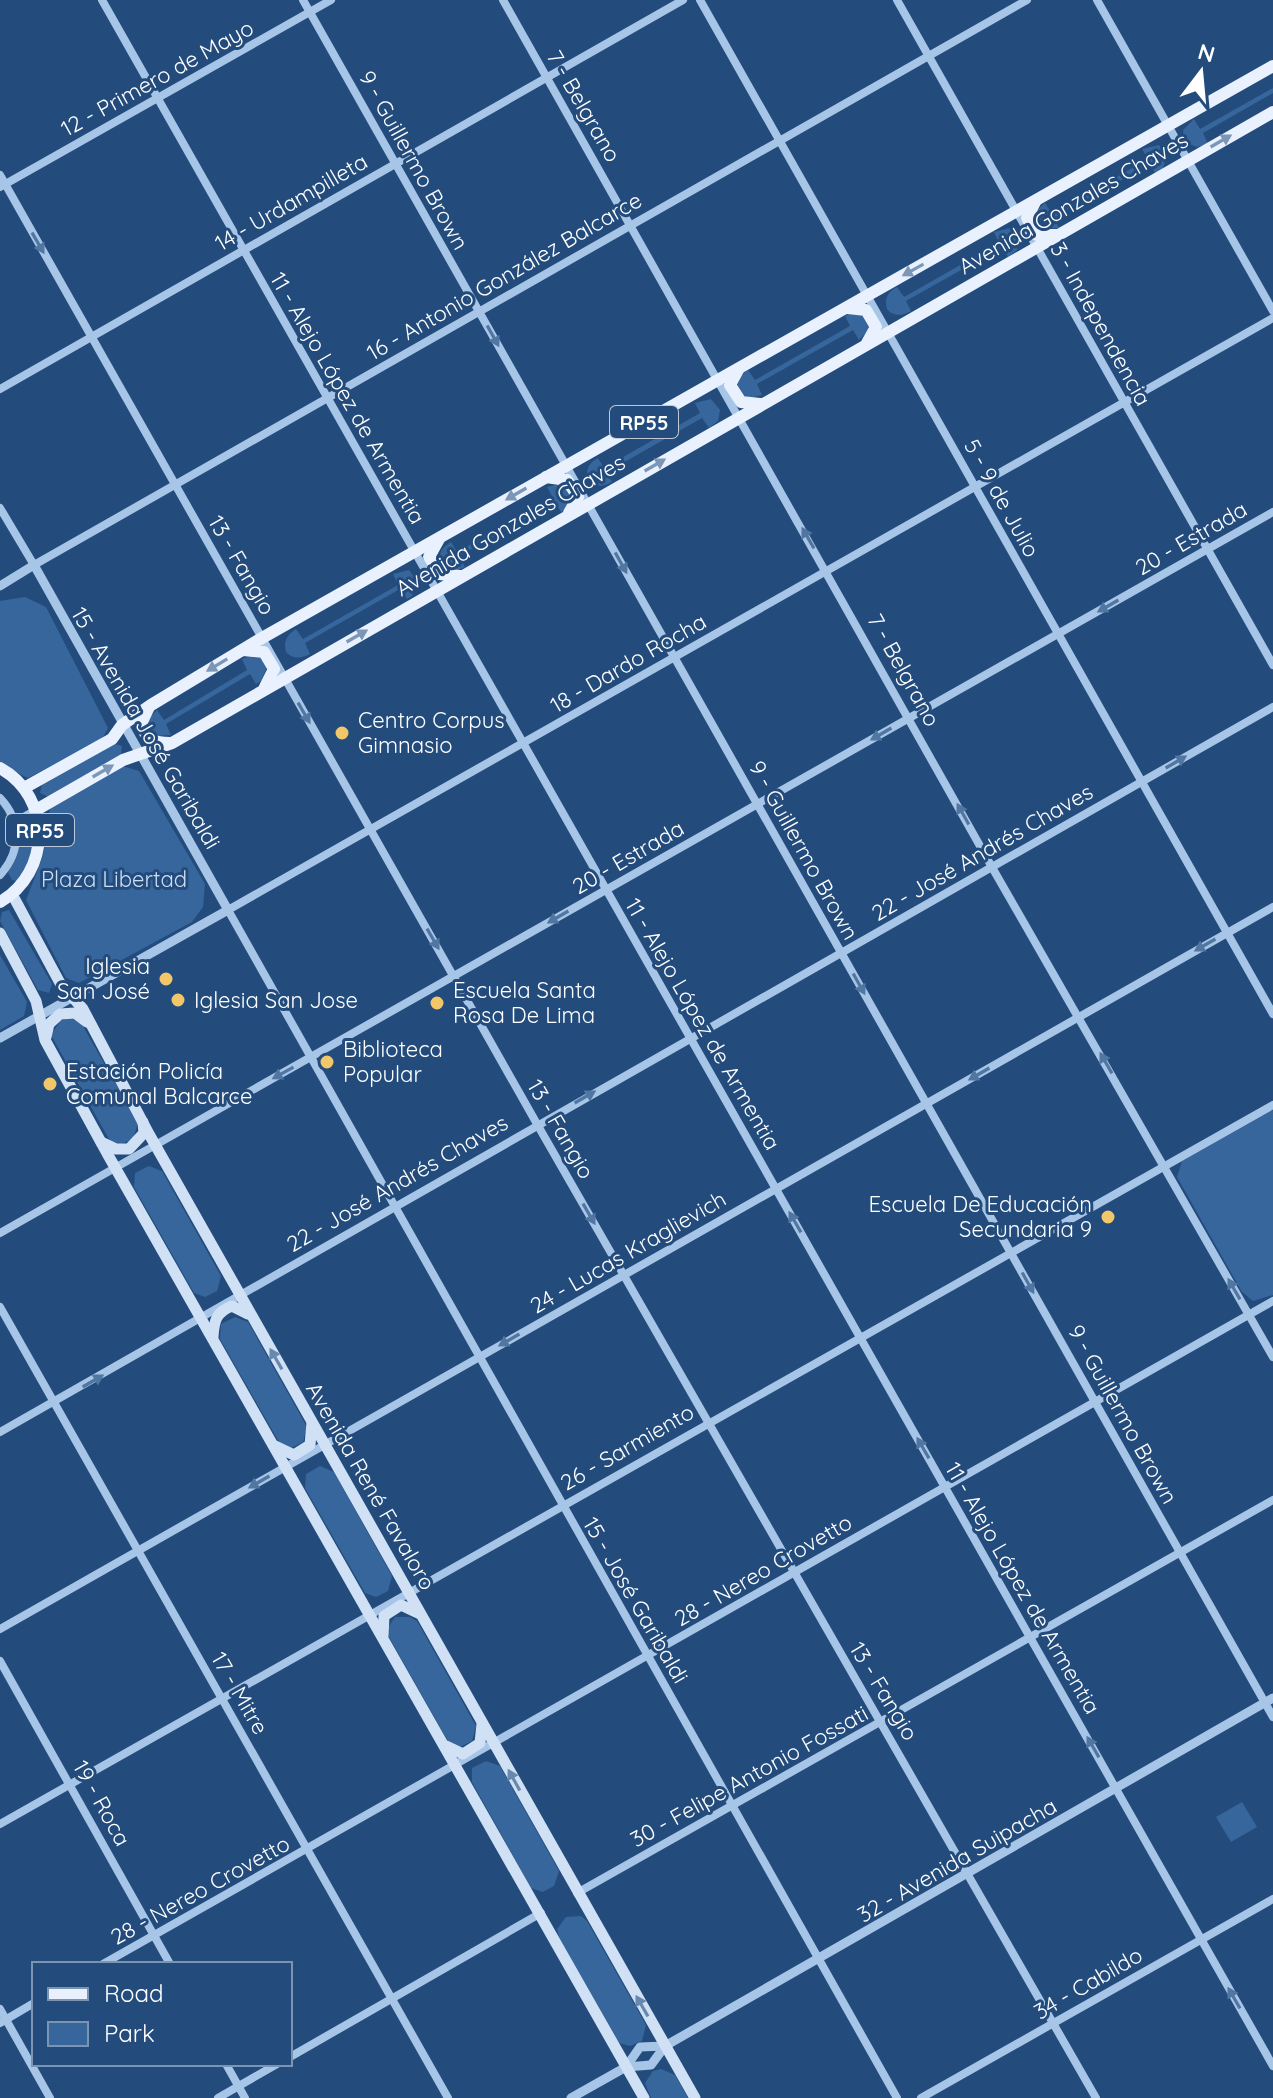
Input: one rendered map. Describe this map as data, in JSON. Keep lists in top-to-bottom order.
{
  "streets": {
    "main road": ["Avenida Gonzales Chaves", "RP55", "Avenida René Favaloro"],
    "street": [
      "12 - Primero de Mayo",
      "7 - Belgrano",
      "9 - Guillermo Brown",
      "14 - Urdampilleta",
      "16 - Antonio González Balcarce",
      "3 - Independencia",
      "11 - Alejo López de Armentia",
      "5 - 9 de Julio",
      "20 - Estrada",
      "13 - Fangio",
      "18 - Dardo Rocha",
      "15 - Avenida José Garibaldi",
      "22 - José Andrés Chaves",
      "24 - Lucas Kraglievich",
      "26 - Sarmiento",
      "28 - Nereo Crovetto",
      "15 - José Garibaldi",
      "17 - Mitre",
      "30 - Felipe Antonio Fossati",
      "19 - Roca",
      "32 - Avenida Suipacha",
      "34 - Cabildo"
    ]
  },
  "crossings": [
    ["12 - Primero de Mayo", "9 - Guillermo Brown"],
    ["12 - Primero de Mayo", "11 - Alejo López de Armentia"],
    ["12 - Primero de Mayo", "13 - Fangio"],
    ["7 - Belgrano", "14 - Urdampilleta"],
    ["7 - Belgrano", "Avenida Gonzales Chaves"],
    ["7 - Belgrano", "16 - Antonio González Balcarce"],
    ["7 - Belgrano", "20 - Estrada"],
    ["7 - Belgrano", "18 - Dardo Rocha"],
    ["7 - Belgrano", "22 - José Andrés Chaves"],
    ["7 - Belgrano", "24 - Lucas Kraglievich"],
    ["7 - Belgrano", "26 - Sarmiento"],
    ["7 - Belgrano", "28 - Nereo Crovetto"],
    ["9 - Guillermo Brown", "14 - Urdampilleta"],
    ["9 - Guillermo Brown", "Avenida Gonzales Chaves"],
    ["9 - Guillermo Brown", "16 - Antonio González Balcarce"],
    ["9 - Guillermo Brown", "20 - Estrada"],
    ["9 - Guillermo Brown", "18 - Dardo Rocha"],
    ["9 - Guillermo Brown", "22 - José Andrés Chaves"],
    ["9 - Guillermo Brown", "24 - Lucas Kraglievich"],
    ["9 - Guillermo Brown", "26 - Sarmiento"],
    ["9 - Guillermo Brown", "28 - Nereo Crovetto"],
    ["9 - Guillermo Brown", "30 - Felipe Antonio Fossati"],
    ["9 - Guillermo Brown", "32 - Avenida Suipacha"],
    ["14 - Urdampilleta", "11 - Alejo López de Armentia"],
    ["14 - Urdampilleta", "13 - Fangio"],
    ["Avenida Gonzales Chaves", "3 - Independencia"],
    ["Avenida Gonzales Chaves", "11 - Alejo López de Armentia"],
    ["Avenida Gonzales Chaves", "RP55"],
    ["Avenida Gonzales Chaves", "5 - 9 de Julio"],
    ["Avenida Gonzales Chaves", "13 - Fangio"],
    ["Avenida Gonzales Chaves", "15 - Avenida José Garibaldi"],
    ["16 - Antonio González Balcarce", "3 - Independencia"],
    ["16 - Antonio González Balcarce", "11 - Alejo López de Armentia"],
    ["16 - Antonio González Balcarce", "5 - 9 de Julio"],
    ["16 - Antonio González Balcarce", "13 - Fangio"],
    ["16 - Antonio González Balcarce", "15 - Avenida José Garibaldi"],
    ["3 - Independencia", "20 - Estrada"],
    ["3 - Independencia", "18 - Dardo Rocha"],
    ["11 - Alejo López de Armentia", "20 - Estrada"],
    ["11 - Alejo López de Armentia", "18 - Dardo Rocha"],
    ["11 - Alejo López de Armentia", "22 - José Andrés Chaves"],
    ["11 - Alejo López de Armentia", "24 - Lucas Kraglievich"],
    ["11 - Alejo López de Armentia", "26 - Sarmiento"],
    ["11 - Alejo López de Armentia", "28 - Nereo Crovetto"],
    ["11 - Alejo López de Armentia", "30 - Felipe Antonio Fossati"],
    ["11 - Alejo López de Armentia", "32 - Avenida Suipacha"],
    ["11 - Alejo López de Armentia", "34 - Cabildo"],
    ["RP55", "Avenida René Favaloro"],
    ["5 - 9 de Julio", "20 - Estrada"],
    ["5 - 9 de Julio", "18 - Dardo Rocha"],
    ["5 - 9 de Julio", "22 - José Andrés Chaves"],
    ["5 - 9 de Julio", "24 - Lucas Kraglievich"],
    ["20 - Estrada", "13 - Fangio"],
    ["20 - Estrada", "Avenida René Favaloro"],
    ["20 - Estrada", "15 - José Garibaldi"],
    ["13 - Fangio", "18 - Dardo Rocha"],
    ["13 - Fangio", "22 - José Andrés Chaves"],
    ["13 - Fangio", "24 - Lucas Kraglievich"],
    ["13 - Fangio", "26 - Sarmiento"],
    ["13 - Fangio", "28 - Nereo Crovetto"],
    ["13 - Fangio", "30 - Felipe Antonio Fossati"],
    ["13 - Fangio", "32 - Avenida Suipacha"],
    ["13 - Fangio", "34 - Cabildo"],
    ["18 - Dardo Rocha", "15 - Avenida José Garibaldi"],
    ["18 - Dardo Rocha", "Avenida René Favaloro"],
    ["18 - Dardo Rocha", "15 - José Garibaldi"],
    ["15 - Avenida José Garibaldi", "15 - José Garibaldi"],
    ["22 - José Andrés Chaves", "Avenida René Favaloro"],
    ["22 - José Andrés Chaves", "15 - José Garibaldi"],
    ["22 - José Andrés Chaves", "17 - Mitre"],
    ["24 - Lucas Kraglievich", "Avenida René Favaloro"],
    ["24 - Lucas Kraglievich", "15 - José Garibaldi"],
    ["24 - Lucas Kraglievich", "17 - Mitre"],
    ["26 - Sarmiento", "Avenida René Favaloro"],
    ["26 - Sarmiento", "15 - José Garibaldi"],
    ["26 - Sarmiento", "17 - Mitre"],
    ["26 - Sarmiento", "19 - Roca"],
    ["Avenida René Favaloro", "28 - Nereo Crovetto"],
    ["Avenida René Favaloro", "30 - Felipe Antonio Fossati"],
    ["Avenida René Favaloro", "32 - Avenida Suipacha"],
    ["28 - Nereo Crovetto", "15 - José Garibaldi"],
    ["28 - Nereo Crovetto", "17 - Mitre"],
    ["28 - Nereo Crovetto", "19 - Roca"],
    ["15 - José Garibaldi", "30 - Felipe Antonio Fossati"],
    ["15 - José Garibaldi", "32 - Avenida Suipacha"]
  ],
  "one_way": [
    "7 - Belgrano",
    "9 - Guillermo Brown",
    "20 - Estrada",
    "24 - Lucas Kraglievich"
  ],
  "parks": ["Plaza Libertad"],
  "places": [
    "Centro Corpus Gimnasio",
    "Iglesia San José",
    "Iglesia San Jose",
    "Escuela Santa Rosa De Lima",
    "Biblioteca Popular",
    "Estación Policía Comunal Balcarce",
    "Escuela De Educación Secundaria 9"
  ],
  "legend": ["Road", "Park"],
  "north": "top"
}
